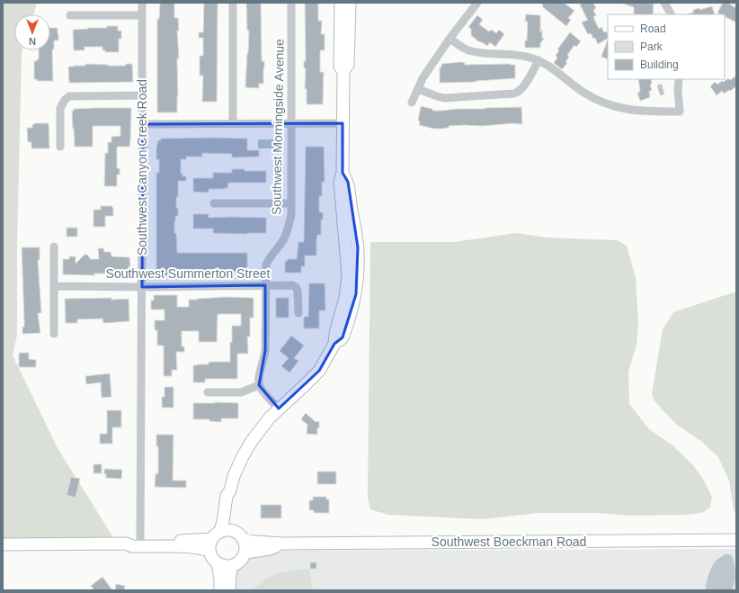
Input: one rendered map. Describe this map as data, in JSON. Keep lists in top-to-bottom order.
{
  "streets": {
    "main road": ["Southwest Boeckman Road"],
    "street": ["Southwest Morningside Avenue", "Southwest Canyon Creek Road", "Southwest Summerton Street"]
  },
  "crossings": [
    ["Southwest Morningside Avenue", "Southwest Summerton Street"],
    ["Southwest Canyon Creek Road", "Southwest Summerton Street"]
  ],
  "legend": ["Road", "Park", "Building"],
  "north": "bottom"
}
